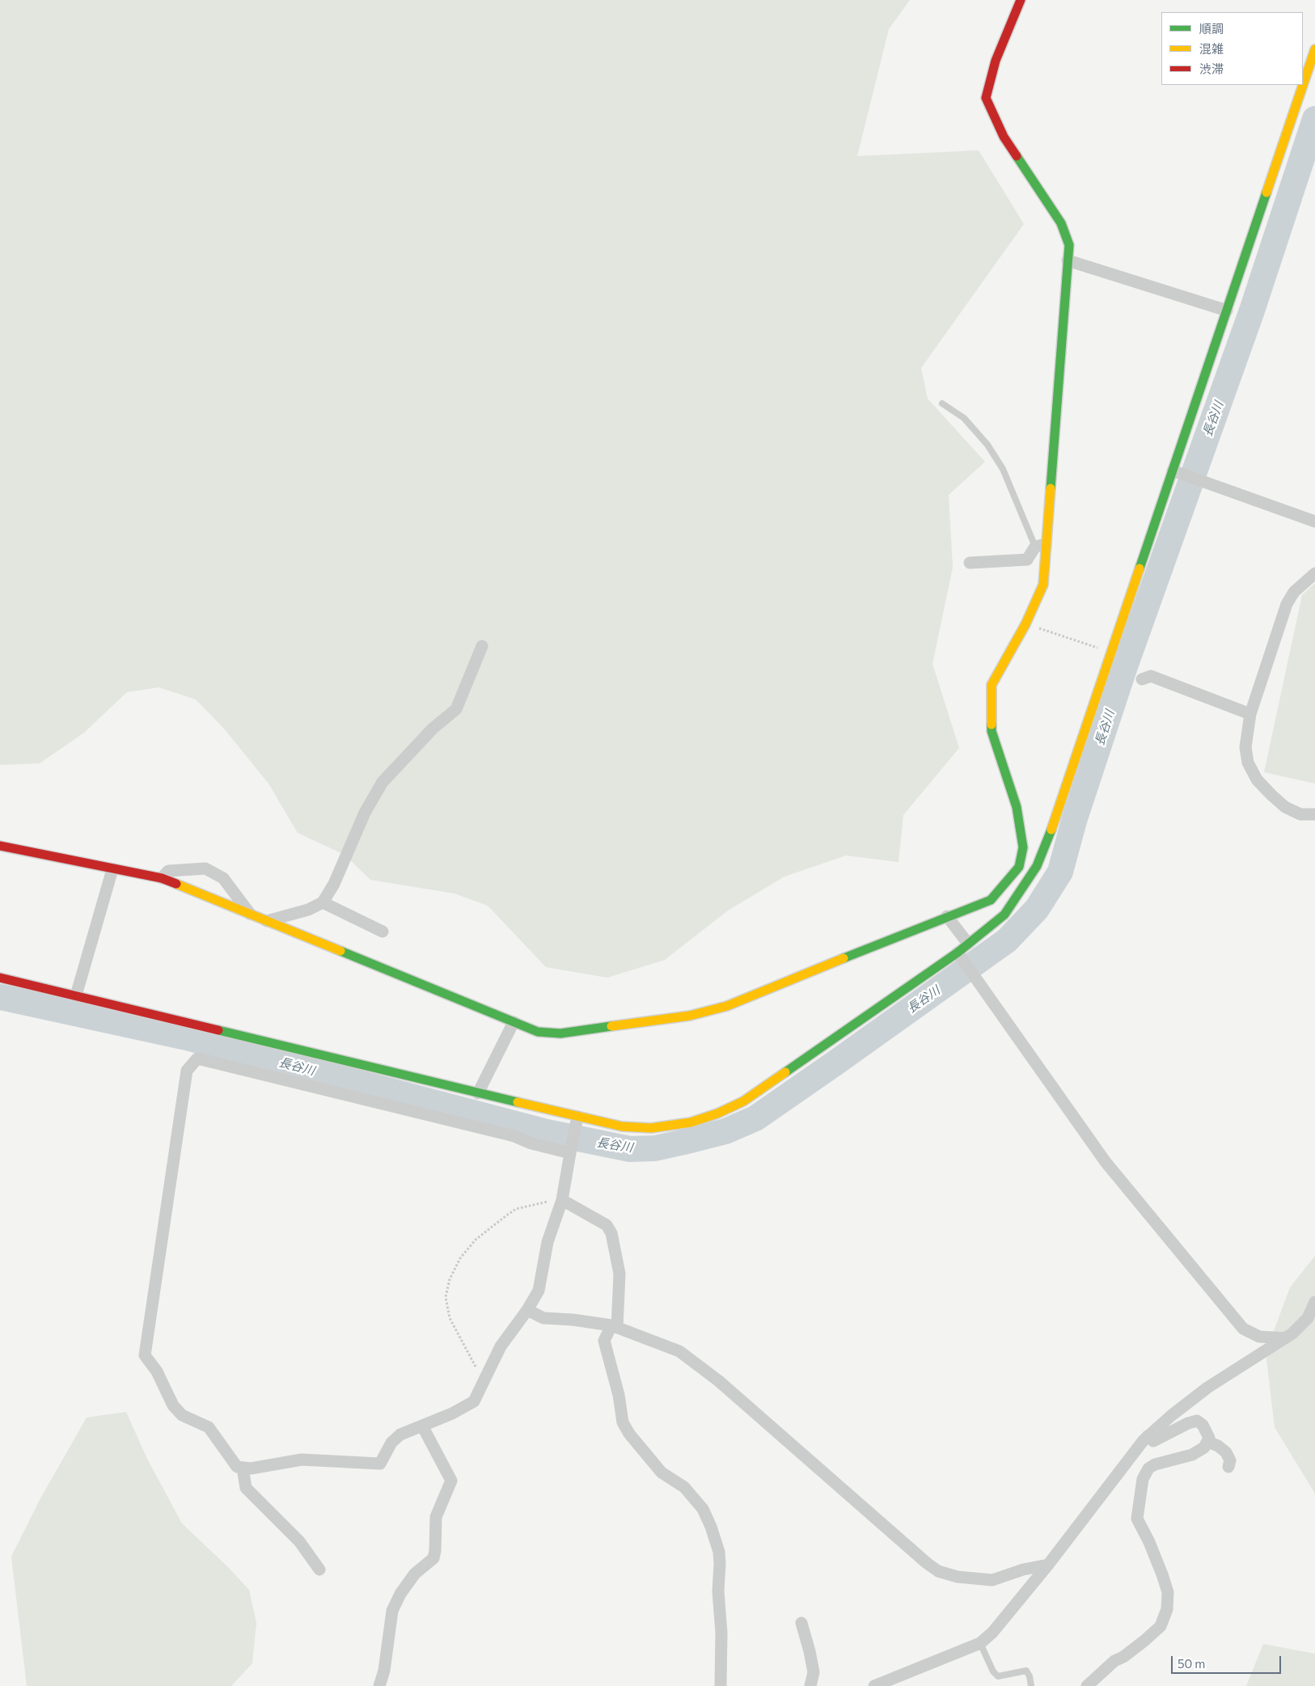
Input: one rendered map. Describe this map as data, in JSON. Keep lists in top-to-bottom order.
{
  "water": ["長谷川"],
  "legend": ["順調", "混雑", "渋滞"],
  "scale_bar": "50 m"
}
